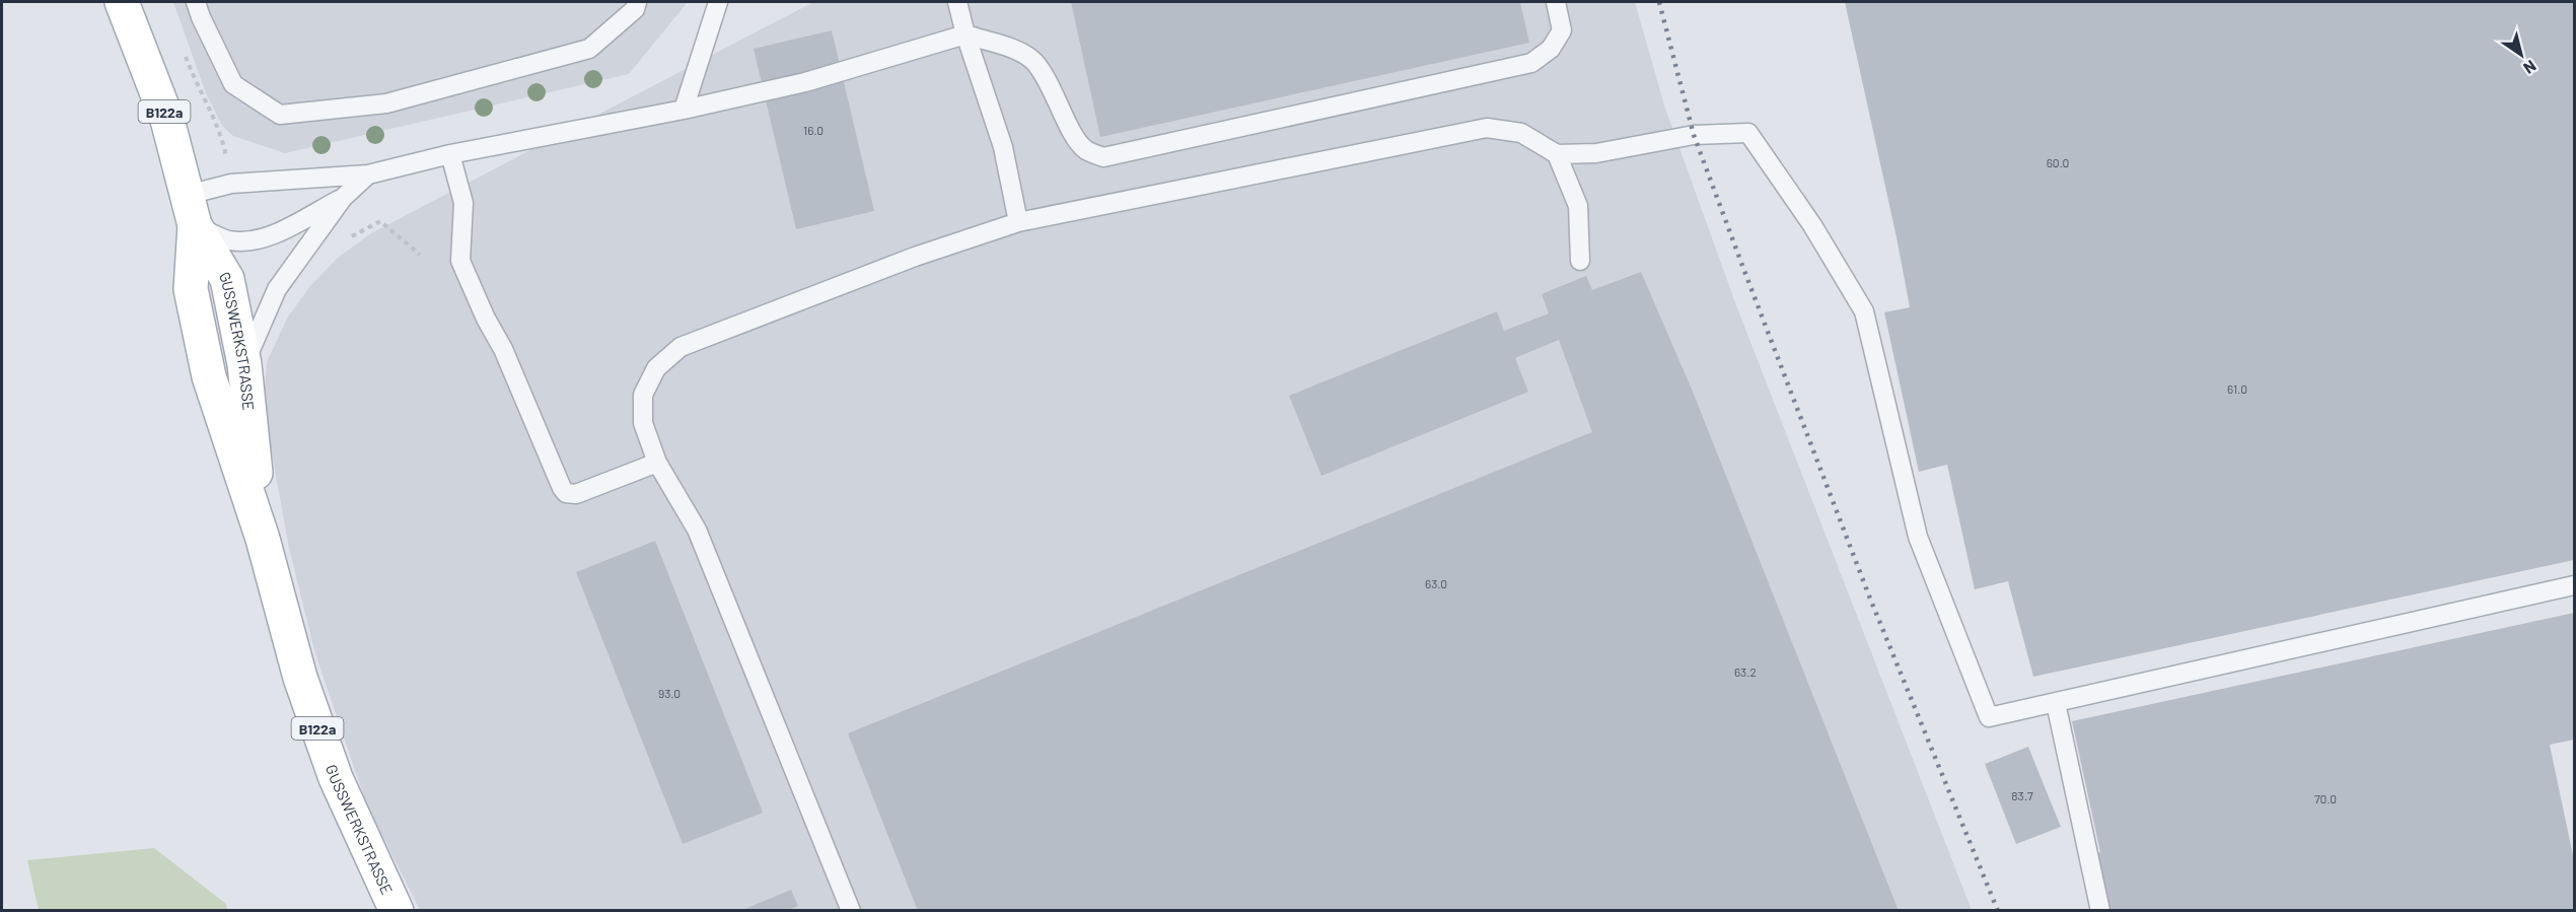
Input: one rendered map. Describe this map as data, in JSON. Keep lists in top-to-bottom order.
{
  "streets": {
    "main road": ["B122a", "GUSSWERKSTRASSE"]
  },
  "house_numbers": [
    "16.0",
    "60.0",
    "61.0",
    "63.0",
    "63.2",
    "93.0",
    "83.7",
    "70.0"
  ],
  "north": "bottom right"
}
